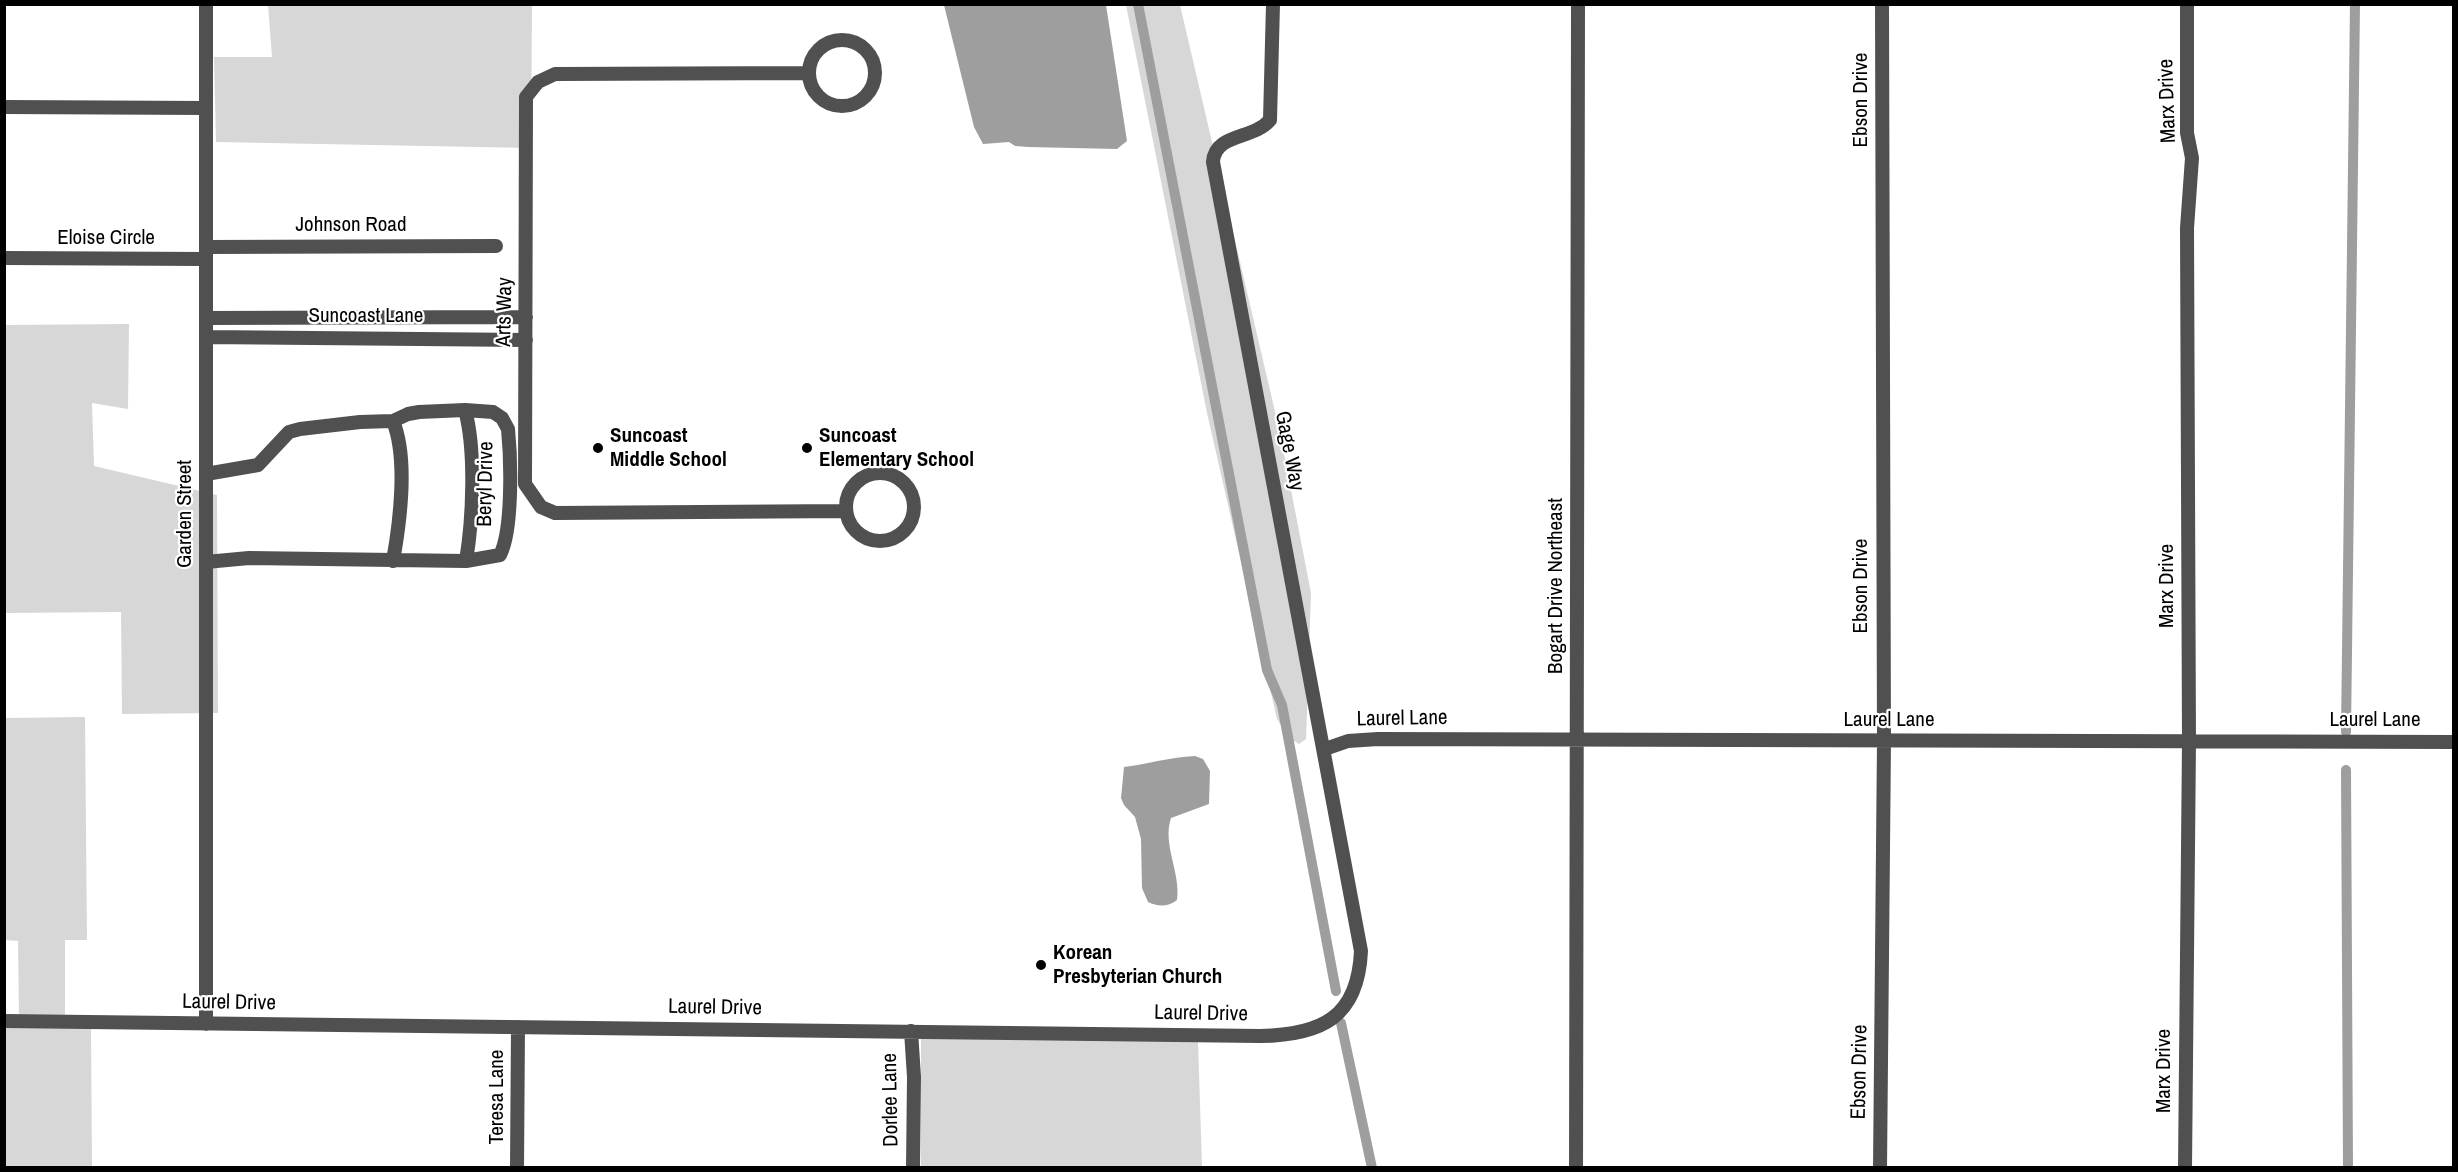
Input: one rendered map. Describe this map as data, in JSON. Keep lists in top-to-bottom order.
{
  "streets": {
    "street": [
      "Ebson Drive",
      "Marx Drive",
      "Johnson Road",
      "Eloise Circle",
      "Arts Way",
      "Suncoast Lane",
      "Gage Way",
      "Beryl Drive",
      "Garden Street",
      "Bogart Drive Northeast",
      "Laurel Lane",
      "Laurel Drive",
      "Teresa Lane",
      "Dorlee Lane"
    ]
  },
  "crossings": [
    ["Ebson Drive", "Laurel Lane"],
    ["Marx Drive", "Laurel Lane"],
    ["Johnson Road", "Eloise Circle"],
    ["Johnson Road", "Garden Street"],
    ["Eloise Circle", "Garden Street"],
    ["Arts Way", "Suncoast Lane"],
    ["Suncoast Lane", "Garden Street"],
    ["Gage Way", "Laurel Lane"],
    ["Gage Way", "Laurel Drive"],
    ["Beryl Drive", "Garden Street"],
    ["Garden Street", "Laurel Drive"],
    ["Bogart Drive Northeast", "Laurel Lane"],
    ["Laurel Drive", "Teresa Lane"],
    ["Laurel Drive", "Dorlee Lane"]
  ],
  "places": ["Suncoast Middle School", "Suncoast Elementary School", "Korean Presbyterian Church"]
}
